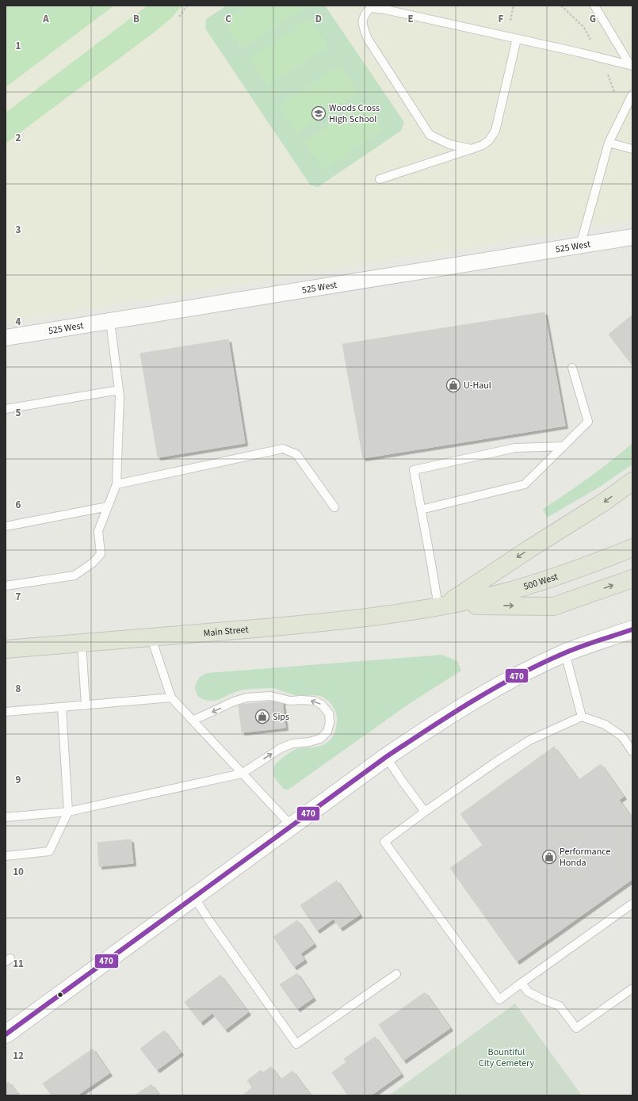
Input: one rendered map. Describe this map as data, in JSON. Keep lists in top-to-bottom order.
{
  "streets": {
    "main road": ["500 West", "Main Street"],
    "street": ["525 West"]
  },
  "crossings": [
    ["500 West", "Main Street"]
  ],
  "parks": ["Bountiful City Cemetery"],
  "places": {
    "school or university": ["Woods Cross High School"],
    "shop": ["U-Haul", "Sips", "Performance Honda"]
  },
  "lines": ["transit line 470"],
  "grid": {
    "columns": [
      "A",
      "B",
      "C",
      "D",
      "E",
      "F",
      "G"
    ],
    "rows": [
      "1",
      "2",
      "3",
      "4",
      "5",
      "6",
      "7",
      "8",
      "9",
      "10",
      "11",
      "12"
    ]
  }
}
